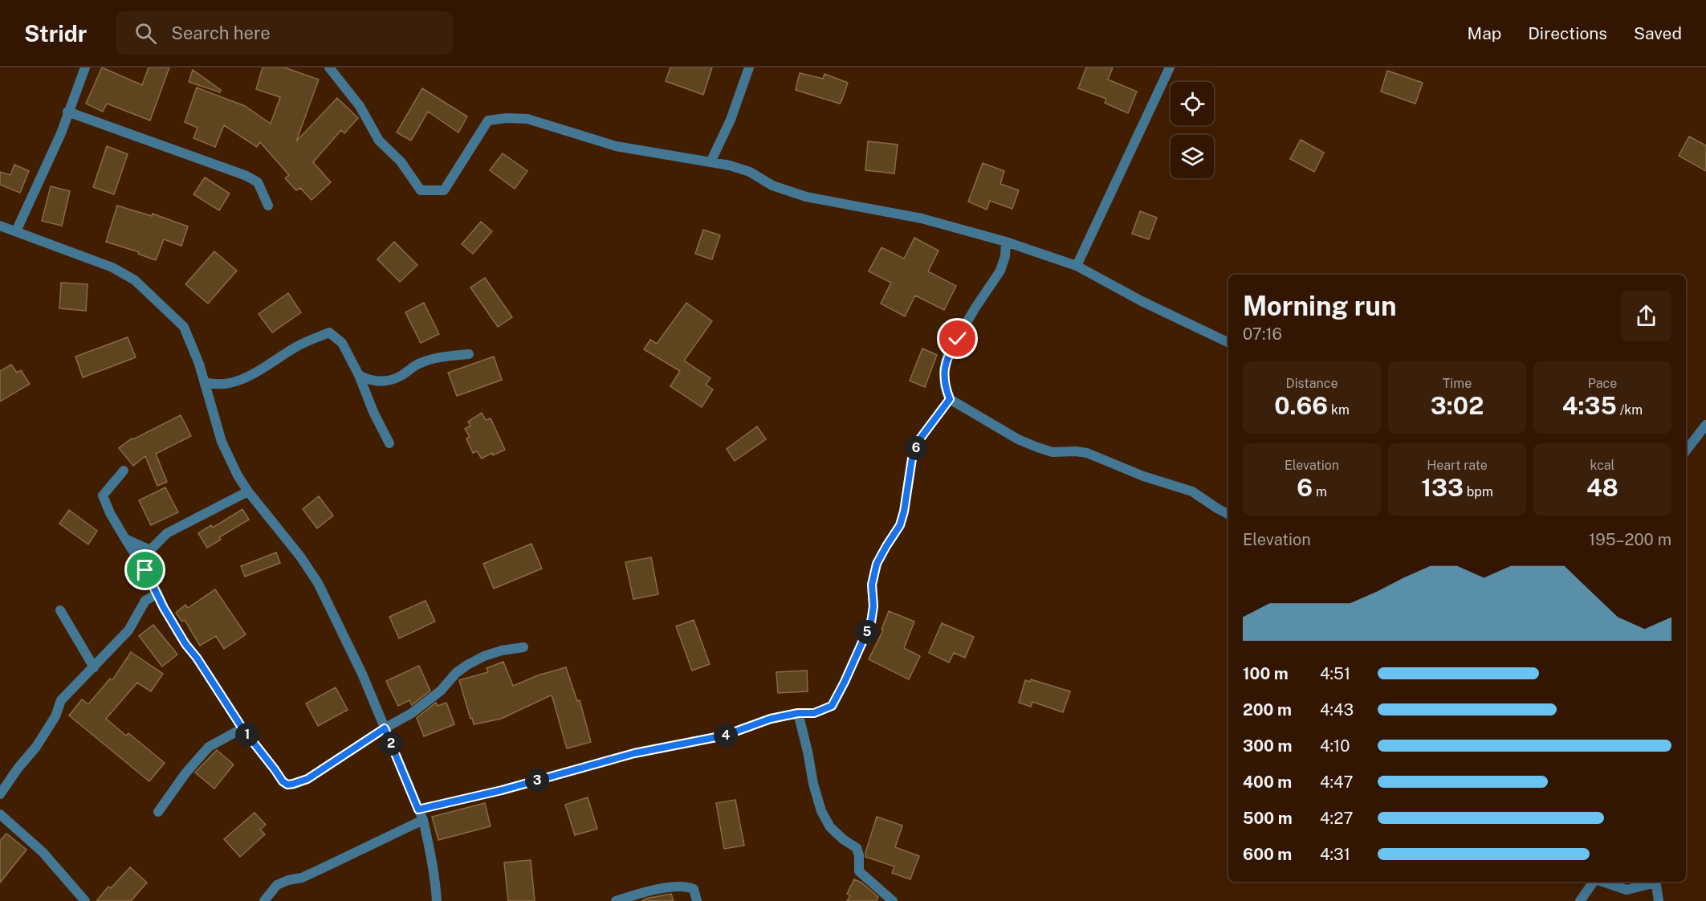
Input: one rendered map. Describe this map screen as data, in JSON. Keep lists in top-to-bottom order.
{
  "page": {
    "header": "Stridr",
    "search": "Search here",
    "nav": ["Map", "Directions", "Saved"],
    "heading": ["Morning run", "07:16"],
    "stats": [
      ["Distance", "0.66 km"],
      ["Time", "3:02"],
      ["Pace", "4:35 /km"],
      ["Elevation", "6 m"],
      ["Heart rate", "133 bpm"],
      ["kcal", "48"]
    ],
    "pins": [
      "6",
      "5",
      "1",
      "4",
      "2",
      "3"
    ],
    "chart": ["Elevation", "195–200 m"],
    "list": [
      {
        "name": "100 m",
        "note": "4:51"
      },
      {
        "name": "200 m",
        "note": "4:43"
      },
      {
        "name": "300 m",
        "note": "4:10"
      },
      {
        "name": "400 m",
        "note": "4:47"
      },
      {
        "name": "500 m",
        "note": "4:27"
      },
      {
        "name": "600 m",
        "note": "4:31"
      }
    ]
  }
}
